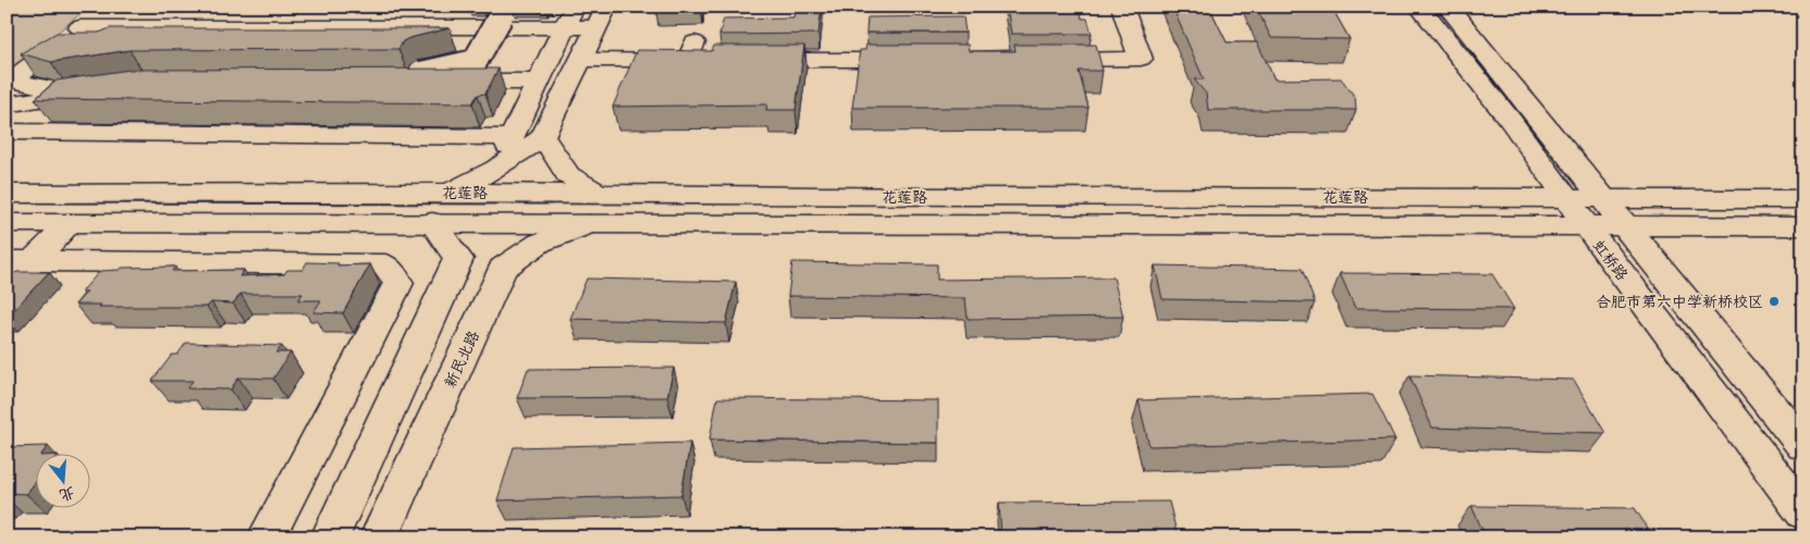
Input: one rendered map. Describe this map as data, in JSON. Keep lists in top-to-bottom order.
{
  "streets": {
    "main road": ["花莲路", "虹桥路", "新民北路"]
  },
  "crossings": [
    ["花莲路", "虹桥路"],
    ["花莲路", "新民北路"]
  ],
  "places": ["合肥市第六中学新桥校区"],
  "north": "bottom"
}
